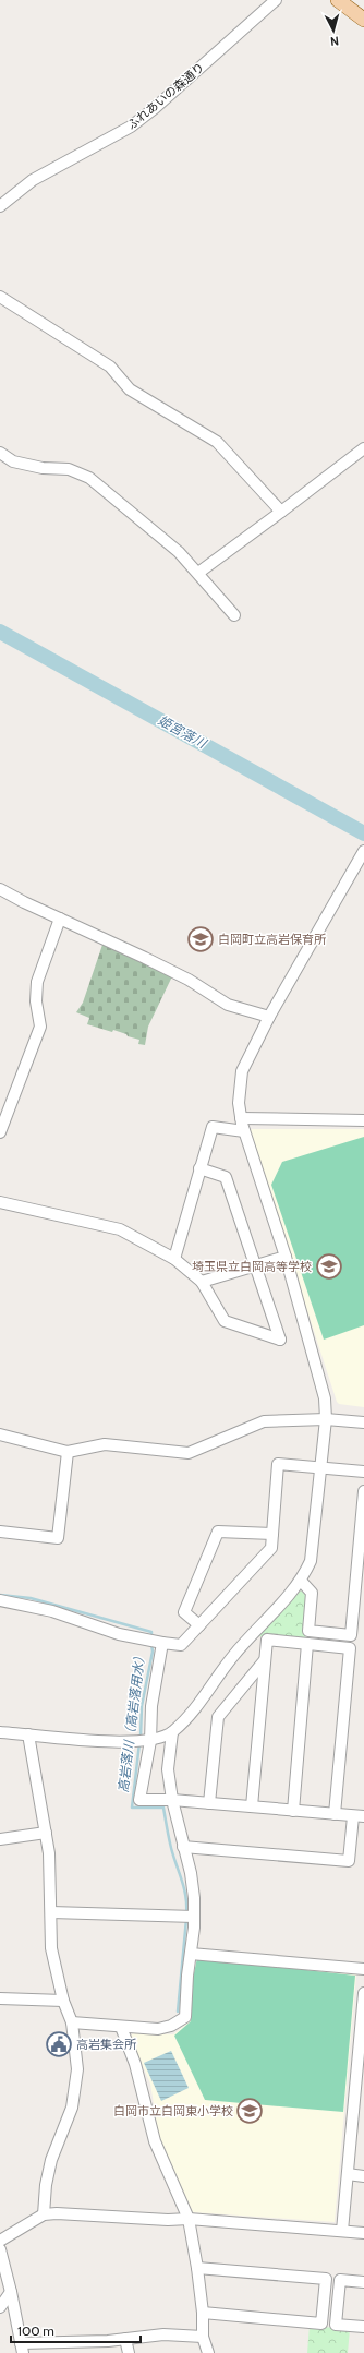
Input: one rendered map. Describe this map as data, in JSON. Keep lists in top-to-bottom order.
{
  "streets": {
    "street": ["ふれあいの森通り"]
  },
  "water": ["姫宮落川", "高岩落川（高岩落用水）"],
  "places": {
    "school or university": ["白岡町立高岩保育所", "埼玉県立白岡高等学校", "白岡市立白岡東小学校"],
    "public building": ["高岩集会所"]
  },
  "scale_bar": "100 m",
  "north": "bottom"
}
